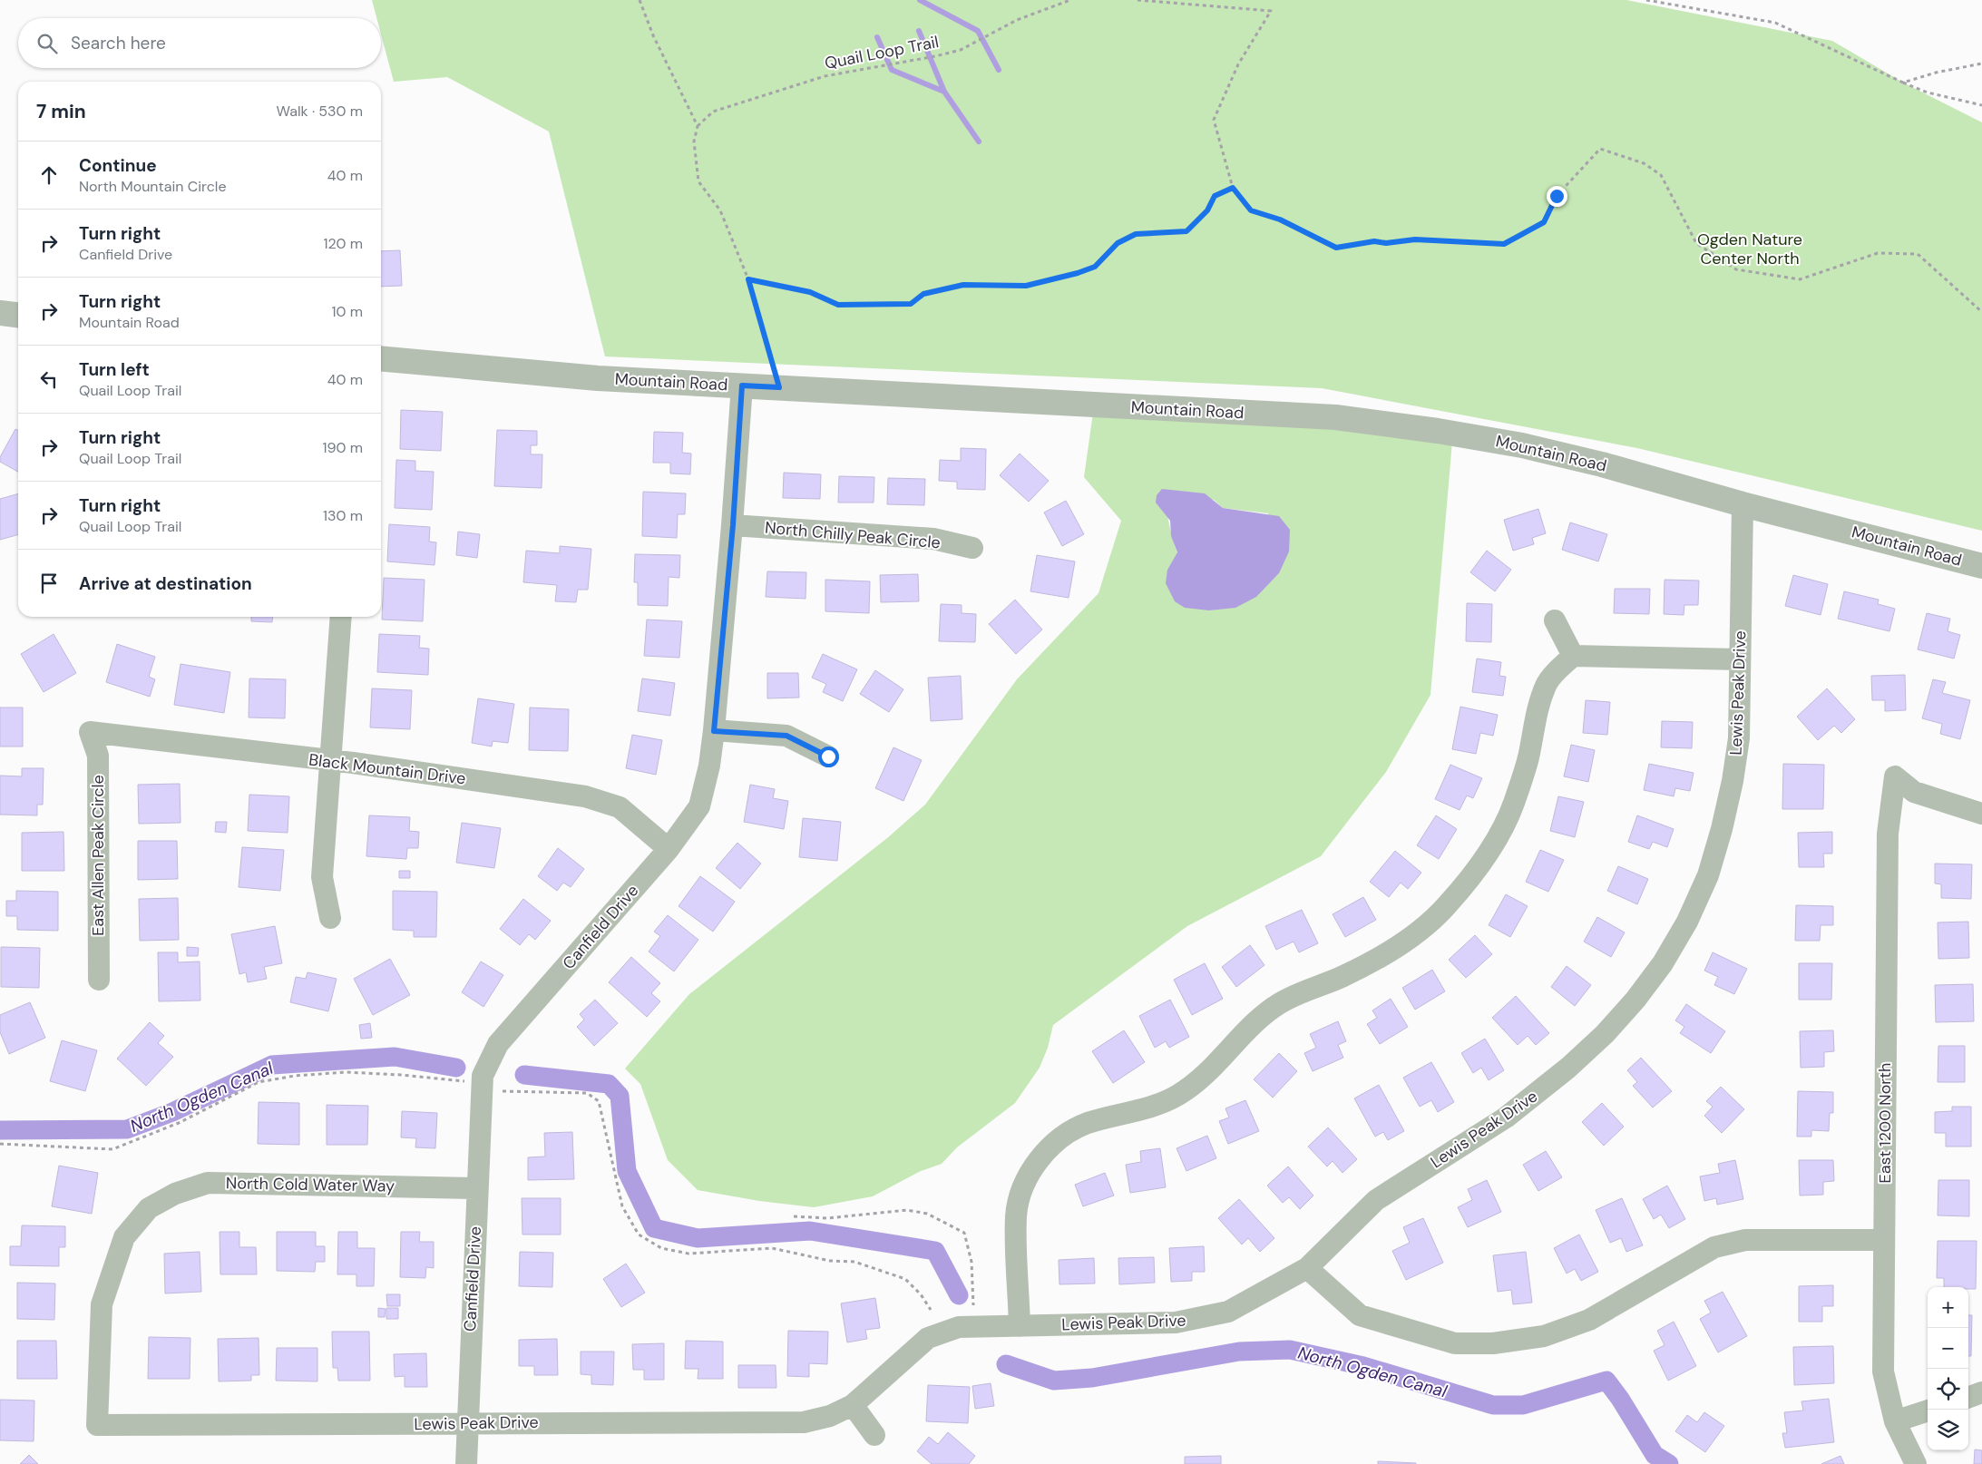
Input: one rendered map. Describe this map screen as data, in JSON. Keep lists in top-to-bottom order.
{
  "streets": {
    "street": [
      "Mountain Road",
      "North Chilly Peak Circle",
      "Lewis Peak Drive",
      "Black Mountain Drive",
      "East Allen Peak Circle",
      "Canfield Drive",
      "East 1200 North",
      "North Cold Water Way"
    ],
    "path": ["Quail Loop Trail"]
  },
  "crossings": [
    ["Mountain Road", "Lewis Peak Drive"],
    ["Mountain Road", "Canfield Drive"],
    ["North Chilly Peak Circle", "Canfield Drive"],
    ["Lewis Peak Drive", "Canfield Drive"],
    ["Lewis Peak Drive", "North Cold Water Way"],
    ["Black Mountain Drive", "East Allen Peak Circle"],
    ["Black Mountain Drive", "Canfield Drive"],
    ["Canfield Drive", "North Cold Water Way"]
  ],
  "water": ["North Ogden Canal"],
  "parks": ["Ogden Nature Center North"],
  "page": {
    "search": "Search here",
    "heading": ["7 min", "Walk · 530 m"],
    "list": [
      ["Continue", "North Mountain Circle", "40 m"],
      ["Turn right", "Canfield Drive", "120 m"],
      ["Turn right", "Mountain Road", "10 m"],
      ["Turn left", "Quail Loop Trail", "40 m"],
      ["Turn right", "Quail Loop Trail", "190 m"],
      ["Turn right", "Quail Loop Trail", "130 m"],
      "Arrive at destination"
    ],
    "map_buttons": ["+", "−"]
  }
}
